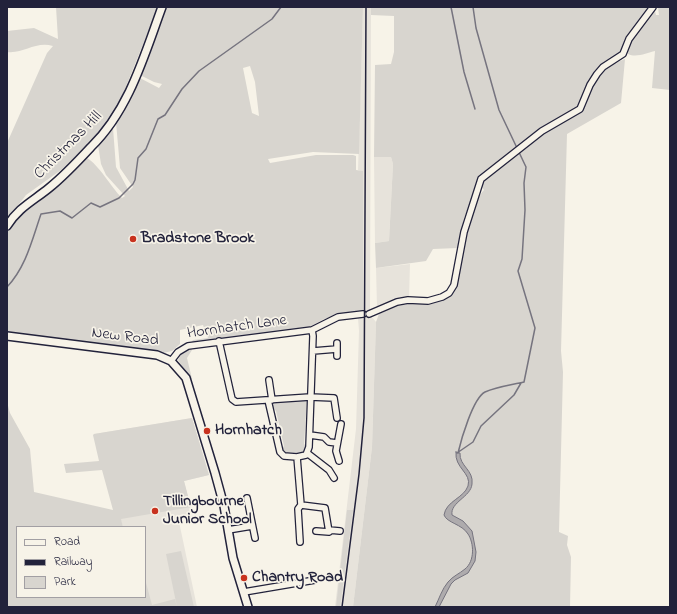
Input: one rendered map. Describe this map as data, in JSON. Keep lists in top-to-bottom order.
{
  "streets": {
    "main road": ["Christmas Hill", "New Road"],
    "street": ["Hornhatch Lane"]
  },
  "crossings": [
    ["Hornhatch Lane", "New Road"]
  ],
  "places": [
    "Bradstone Brook",
    "Hornhatch",
    "Tillingbourne Junior School",
    "Chantry Road"
  ],
  "legend": ["Road", "Railway", "Park"]
}
